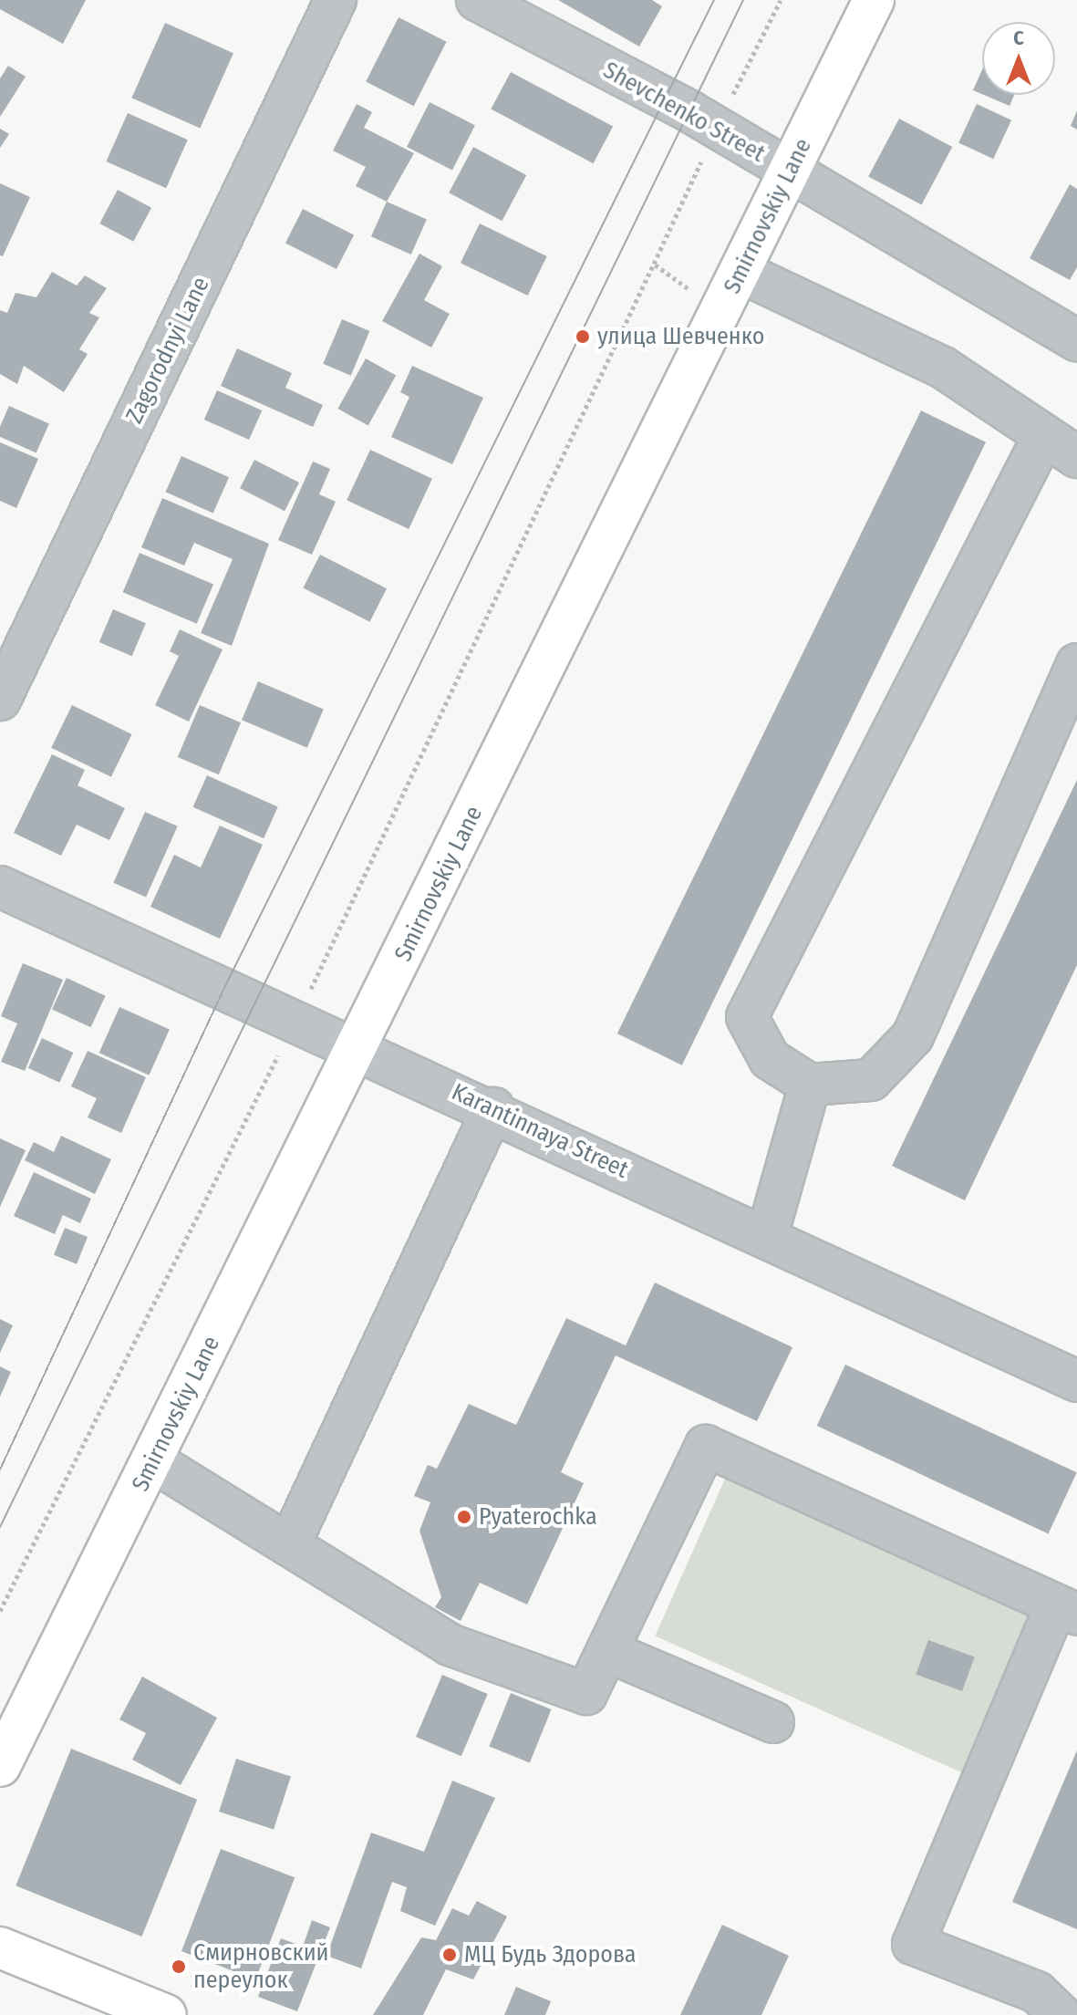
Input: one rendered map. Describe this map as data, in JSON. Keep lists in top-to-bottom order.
{
  "streets": {
    "main road": ["Smirnovskiy Lane"],
    "street": ["Shevchenko Street", "Zagorodnyi Lane", "Karantinnaya Street"]
  },
  "crossings": [
    ["Shevchenko Street", "Smirnovskiy Lane"],
    ["Smirnovskiy Lane", "Karantinnaya Street"]
  ],
  "places": [
    "улица Шевченко",
    "Pyaterochka",
    "МЦ Будь Здорова",
    "Смирновский переулок"
  ],
  "north": "top"
}
